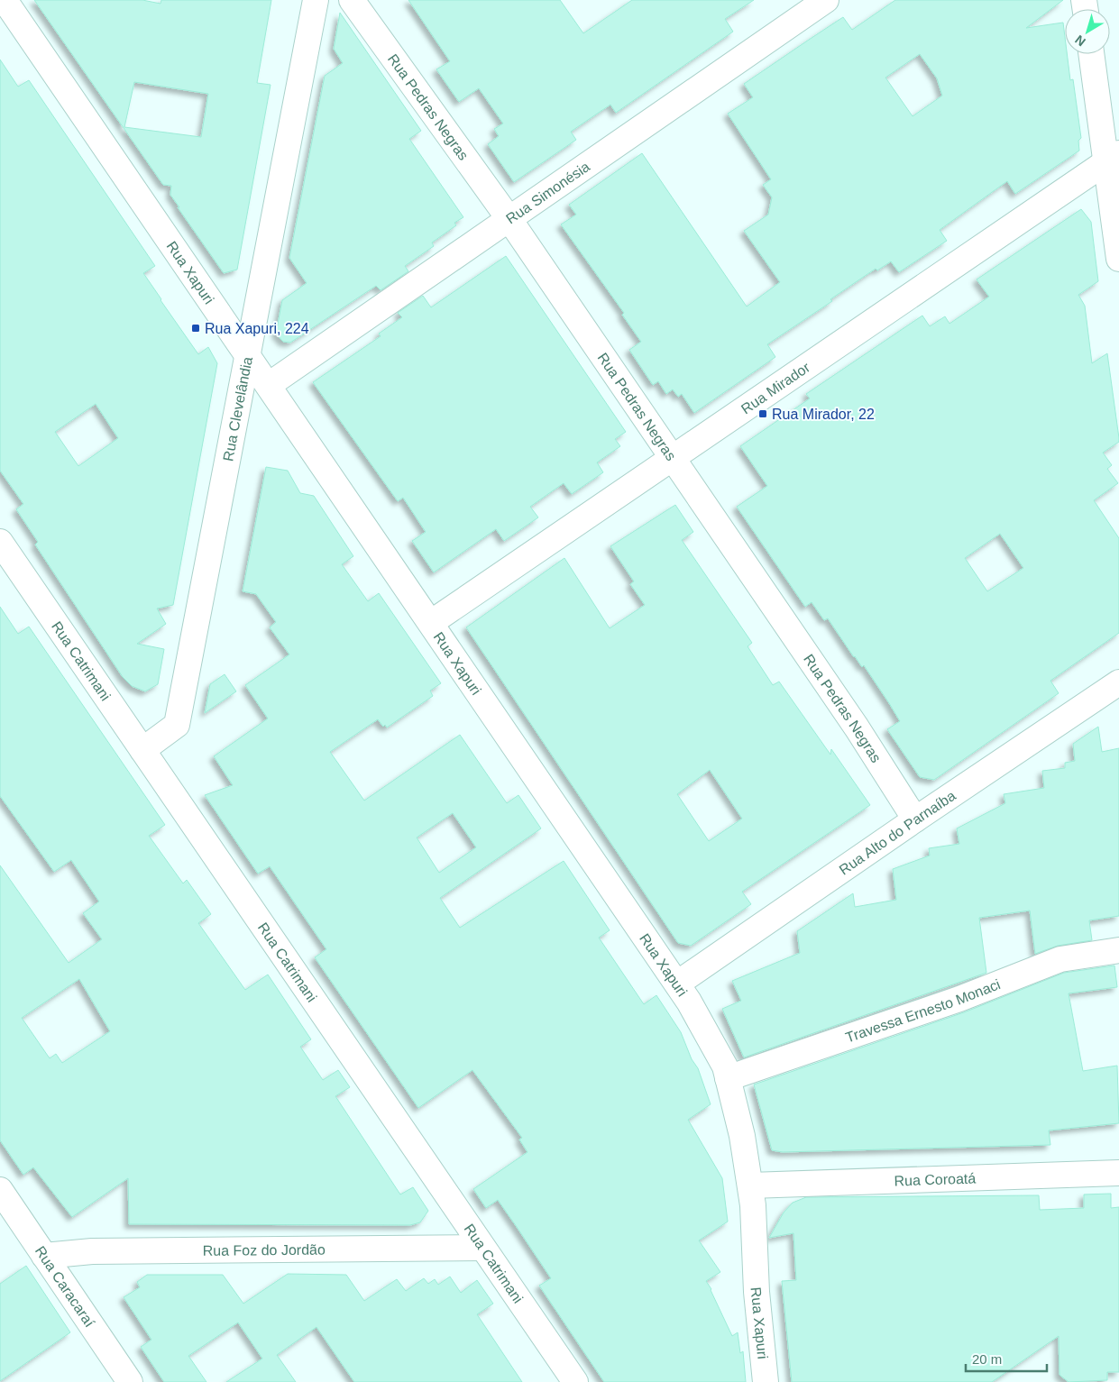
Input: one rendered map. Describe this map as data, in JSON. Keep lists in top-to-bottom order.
{
  "streets": {
    "street": [
      "Rua Pedras Negras",
      "Rua Simonésia",
      "Rua Xapuri",
      "Rua Mirador",
      "Rua Clevelândia",
      "Rua Catrimani",
      "Rua Alto do Parnaíba",
      "Travessa Ernesto Monaci",
      "Rua Coroatá",
      "Rua Foz do Jordão",
      "Rua Caracaraí"
    ]
  },
  "crossings": [
    ["Rua Pedras Negras", "Rua Simonésia"],
    ["Rua Pedras Negras", "Rua Mirador"],
    ["Rua Pedras Negras", "Rua Alto do Parnaíba"],
    ["Rua Simonésia", "Rua Xapuri"],
    ["Rua Xapuri", "Rua Mirador"],
    ["Rua Xapuri", "Rua Clevelândia"],
    ["Rua Xapuri", "Rua Alto do Parnaíba"],
    ["Rua Xapuri", "Travessa Ernesto Monaci"],
    ["Rua Xapuri", "Rua Coroatá"],
    ["Rua Clevelândia", "Rua Catrimani"],
    ["Rua Catrimani", "Rua Foz do Jordão"],
    ["Rua Foz do Jordão", "Rua Caracaraí"]
  ],
  "places": {
    "transit": ["Rua Xapuri, 224", "Rua Mirador, 22"]
  },
  "scale_bar": "20 m",
  "north": "bottom left"
}
